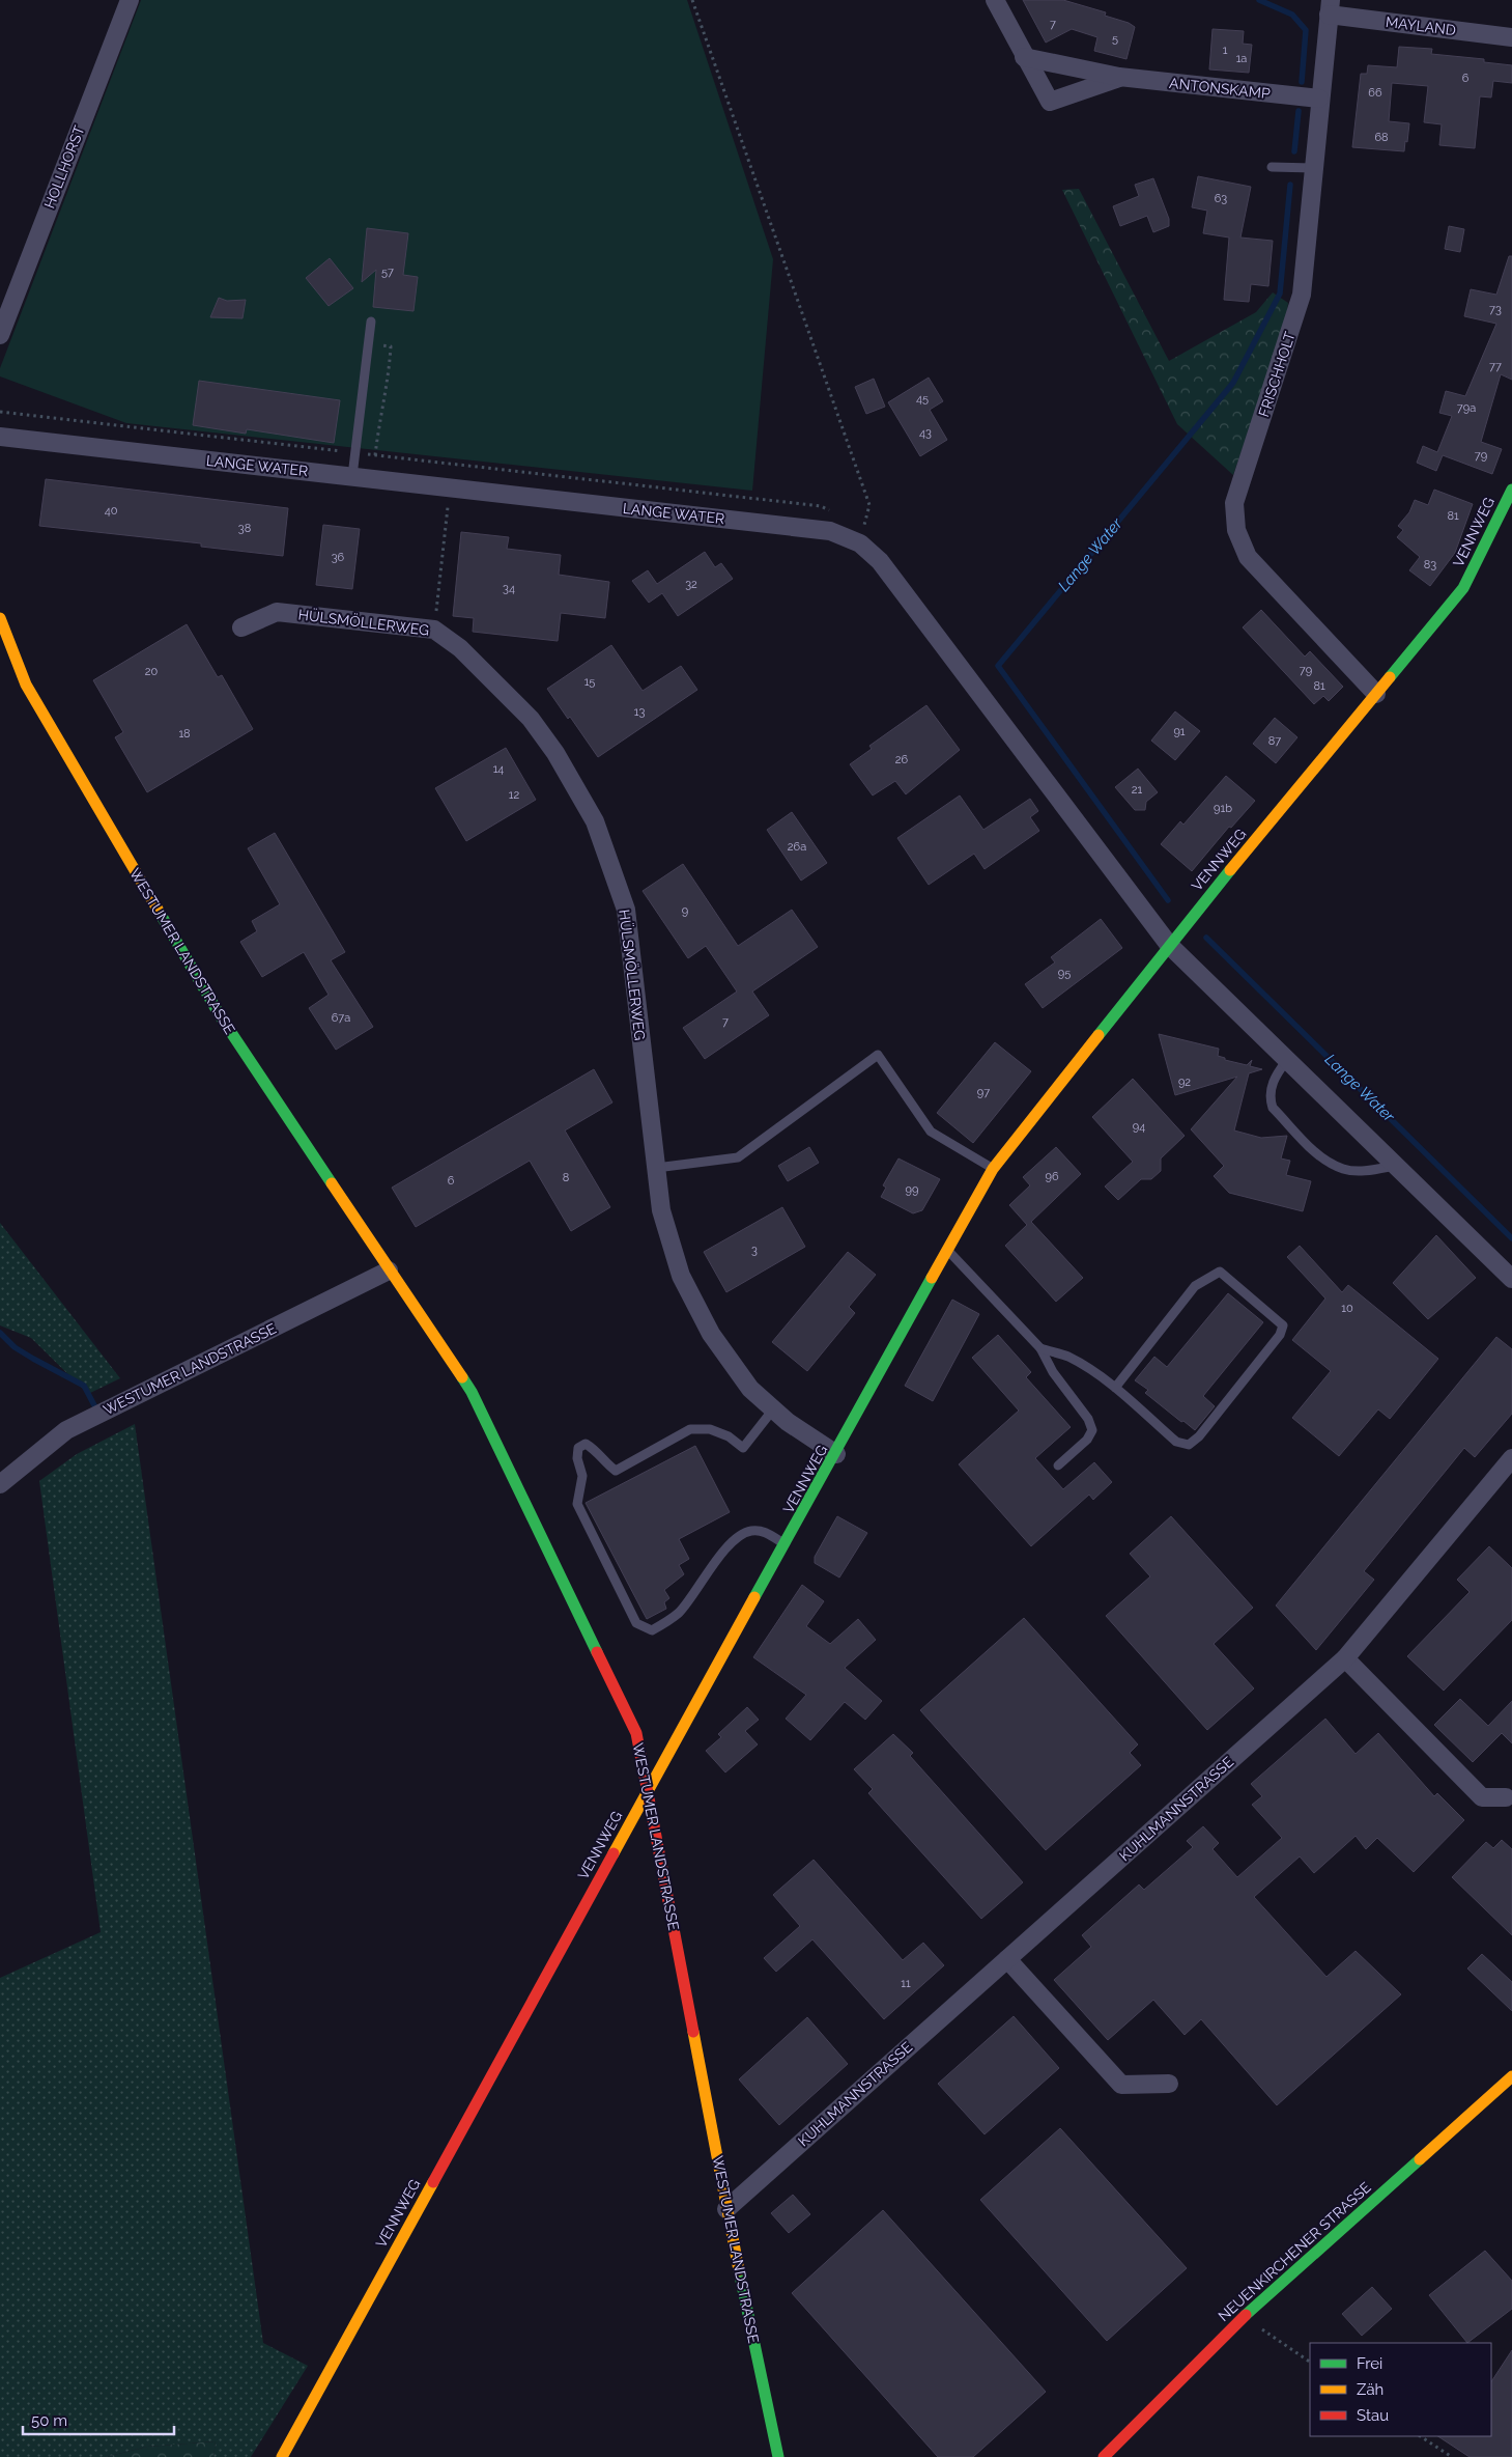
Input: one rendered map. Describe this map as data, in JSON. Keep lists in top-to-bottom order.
{
  "streets": {
    "street": [
      "MAYLAND",
      "ANTONSKAMP",
      "HOLLHORST",
      "FRISCHHOLT",
      "LANGE WATER",
      "VENNWEG",
      "HÜLSMÖLLERWEG",
      "WESTUMER LANDSTRASSE",
      "KUHLMANNSTRASSE",
      "NEUENKIRCHENER STRASSE"
    ]
  },
  "crossings": [
    ["MAYLAND", "FRISCHHOLT"],
    ["ANTONSKAMP", "FRISCHHOLT"],
    ["FRISCHHOLT", "VENNWEG"],
    ["LANGE WATER", "VENNWEG"],
    ["VENNWEG", "HÜLSMÖLLERWEG"],
    ["VENNWEG", "WESTUMER LANDSTRASSE"],
    ["WESTUMER LANDSTRASSE", "KUHLMANNSTRASSE"]
  ],
  "water": ["Lange Water"],
  "house_numbers": [
    "7",
    "5",
    "1",
    "1a",
    "6",
    "66",
    "68",
    "63",
    "57",
    "73",
    "77",
    "45",
    "79a",
    "43",
    "79",
    "40",
    "81",
    "38",
    "36",
    "83",
    "32",
    "34",
    "79",
    "20",
    "15",
    "81",
    "13",
    "91",
    "18",
    "87",
    "26",
    "14",
    "21",
    "12",
    "91b",
    "26a",
    "9",
    "95",
    "67a",
    "7",
    "92",
    "97",
    "94",
    "96",
    "8",
    "6",
    "99",
    "3",
    "10",
    "11"
  ],
  "legend": ["Frei", "Zäh", "Stau"],
  "scale_bar": "50 m"
}
